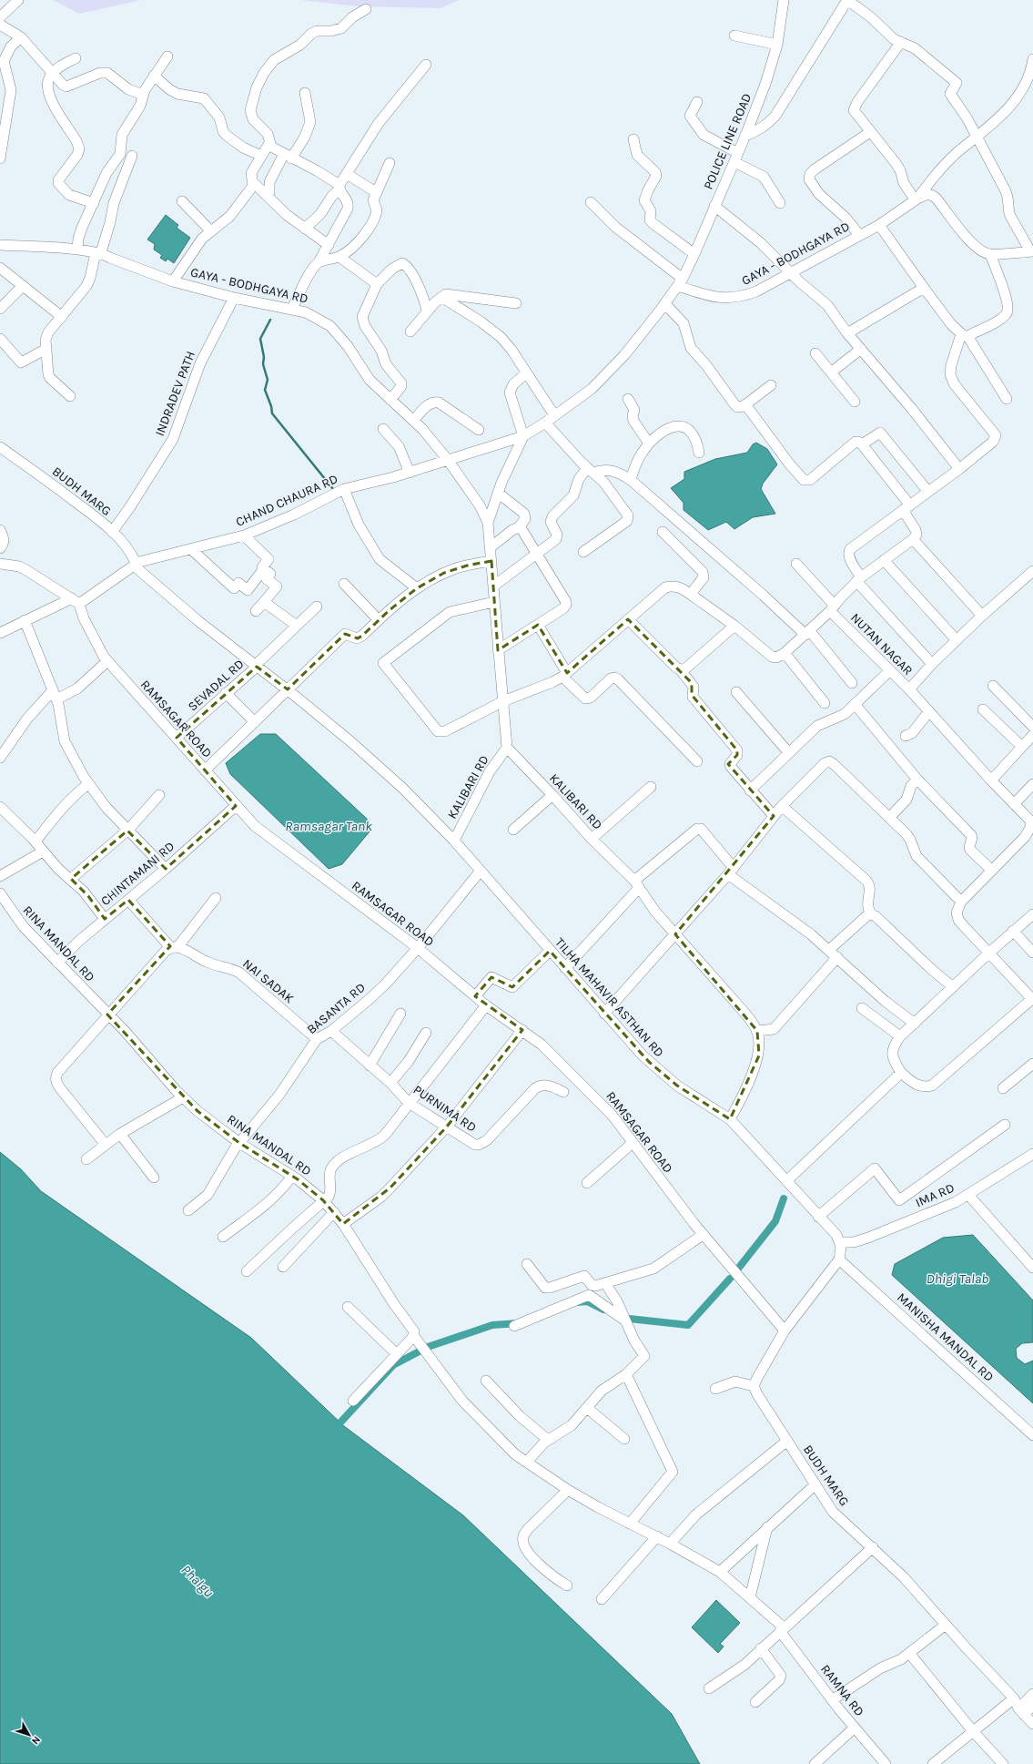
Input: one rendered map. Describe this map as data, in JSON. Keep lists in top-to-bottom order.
{
  "streets": {
    "street": [
      "POLICE LINE ROAD",
      "GAYA - BODHGAYA RD",
      "INDRADEV PATH",
      "BUDH MARG",
      "CHAND CHAURA RD",
      "NUTAN NAGAR",
      "SEVADAL RD",
      "RAMSAGAR ROAD",
      "KALIBARI RD",
      "CHINTAMANI RD",
      "RINA MANDAL RD",
      "NAI SADAK",
      "TILHA MAHAVIR ASTHAN RD",
      "BASANTA RD",
      "PURNIMA RD",
      "IMA RD",
      "MANISHA MANDAL RD",
      "RAMNA RD"
    ]
  },
  "crossings": [
    ["POLICE LINE ROAD", "GAYA - BODHGAYA RD"],
    ["GAYA - BODHGAYA RD", "INDRADEV PATH"],
    ["GAYA - BODHGAYA RD", "CHAND CHAURA RD"],
    ["INDRADEV PATH", "BUDH MARG"],
    ["BUDH MARG", "CHAND CHAURA RD"],
    ["BUDH MARG", "SEVADAL RD"],
    ["BUDH MARG", "TILHA MAHAVIR ASTHAN RD"],
    ["SEVADAL RD", "RAMSAGAR ROAD"],
    ["RAMSAGAR ROAD", "CHINTAMANI RD"],
    ["RAMSAGAR ROAD", "BASANTA RD"],
    ["KALIBARI RD", "TILHA MAHAVIR ASTHAN RD"],
    ["CHINTAMANI RD", "RINA MANDAL RD"],
    ["CHINTAMANI RD", "NAI SADAK"],
    ["RINA MANDAL RD", "BASANTA RD"],
    ["RINA MANDAL RD", "RAMNA RD"],
    ["NAI SADAK", "BASANTA RD"],
    ["TILHA MAHAVIR ASTHAN RD", "BASANTA RD"],
    ["TILHA MAHAVIR ASTHAN RD", "IMA RD"],
    ["BASANTA RD", "PURNIMA RD"]
  ],
  "water": ["Ramsagar Tank", "Dhigi Talab", "Phalgu"],
  "north": "bottom right"
}
